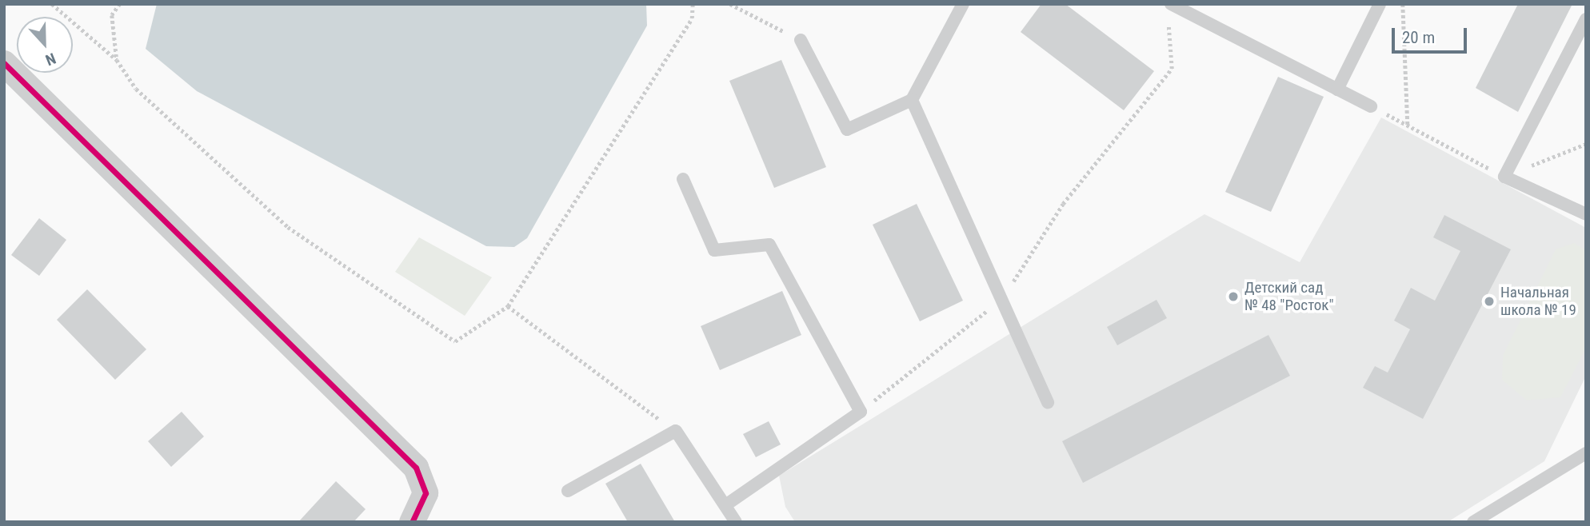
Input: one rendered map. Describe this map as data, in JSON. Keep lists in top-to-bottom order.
{
  "places": ["Детский сад № 48 \"Росток\"", "Начальная школа № 19"],
  "scale_bar": "20 m",
  "north": "bottom"
}
